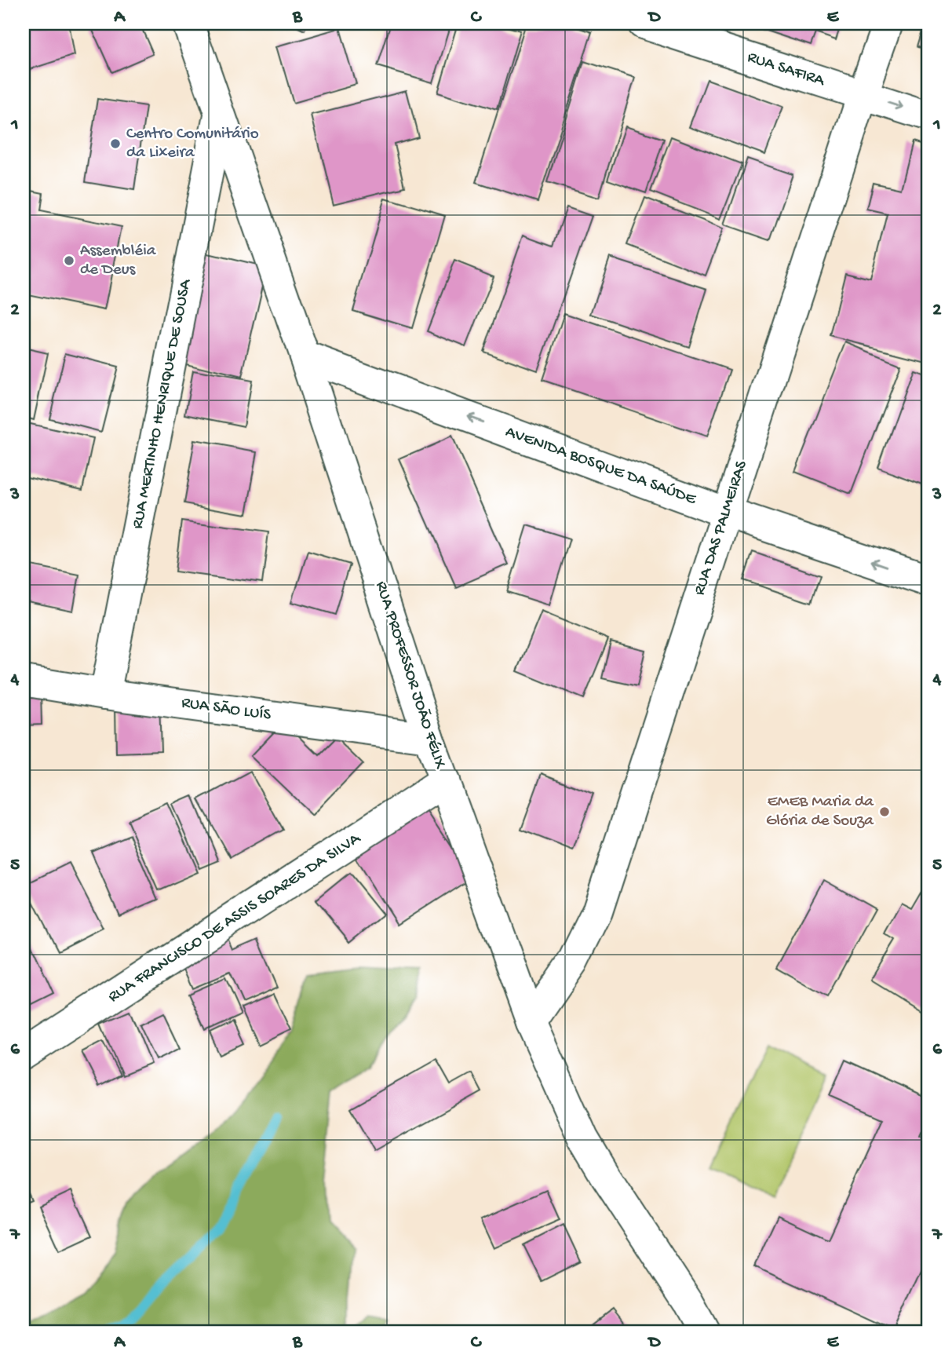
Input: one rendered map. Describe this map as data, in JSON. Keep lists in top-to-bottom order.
{
  "streets": {
    "street": [
      "RUA SAFIRA",
      "RUA MERTINHO HENRIQUE DE SOUSA",
      "AVENIDA BOSQUE DA SAÚDE",
      "RUA DAS PALMEIRAS",
      "RUA PROFESSOR JOÃO FÉLIX",
      "RUA SÃO LUÍS",
      "RUA FRANCISCO DE ASSIS SOARES DA SILVA"
    ]
  },
  "crossings": [
    ["RUA SAFIRA", "RUA DAS PALMEIRAS"],
    ["RUA MERTINHO HENRIQUE DE SOUSA", "RUA PROFESSOR JOÃO FÉLIX"],
    ["RUA MERTINHO HENRIQUE DE SOUSA", "RUA SÃO LUÍS"],
    ["AVENIDA BOSQUE DA SAÚDE", "RUA DAS PALMEIRAS"],
    ["AVENIDA BOSQUE DA SAÚDE", "RUA PROFESSOR JOÃO FÉLIX"],
    ["RUA DAS PALMEIRAS", "RUA PROFESSOR JOÃO FÉLIX"],
    ["RUA PROFESSOR JOÃO FÉLIX", "RUA SÃO LUÍS"],
    ["RUA PROFESSOR JOÃO FÉLIX", "RUA FRANCISCO DE ASSIS SOARES DA SILVA"]
  ],
  "one_way": ["AVENIDA BOSQUE DA SAÚDE"],
  "places": ["Centro Comunitário da Lixeira", "Assembléia de Deus", "EMEB Maria da Glória de Souza"],
  "grid": {
    "columns": [
      "A",
      "B",
      "C",
      "D",
      "E"
    ],
    "rows": [
      "1",
      "2",
      "3",
      "4",
      "5",
      "6",
      "7"
    ]
  }
}
